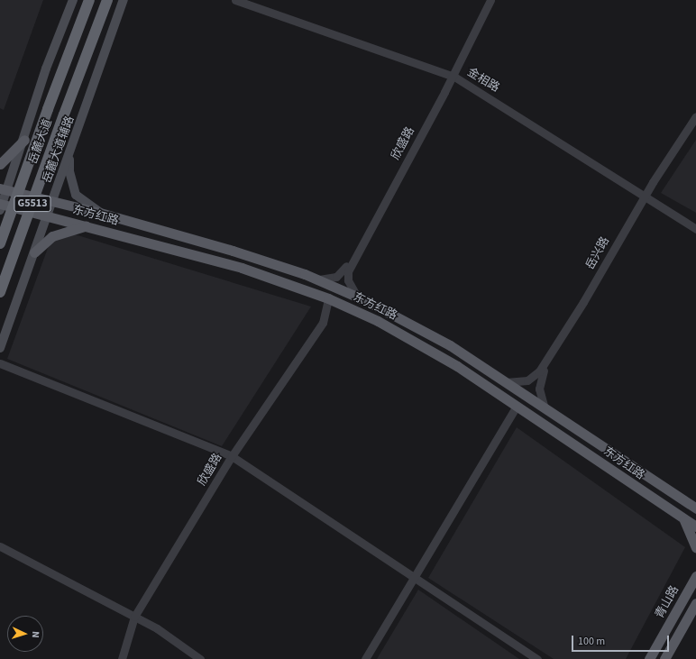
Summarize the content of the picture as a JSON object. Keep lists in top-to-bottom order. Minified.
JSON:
{"streets":{"highway":["岳麓大道","G5513"],"main road":["岳麓大道辅路","东方红路","青山路"],"street":["金相路","欣盛路","岳兴路"]},"crossings":[["金相路","欣盛路"],["金相路","岳兴路"],["欣盛路","东方红路"],["岳麓大道辅路","东方红路"],["东方红路","岳兴路"]],"scale_bar":"100 m","north":"right"}
